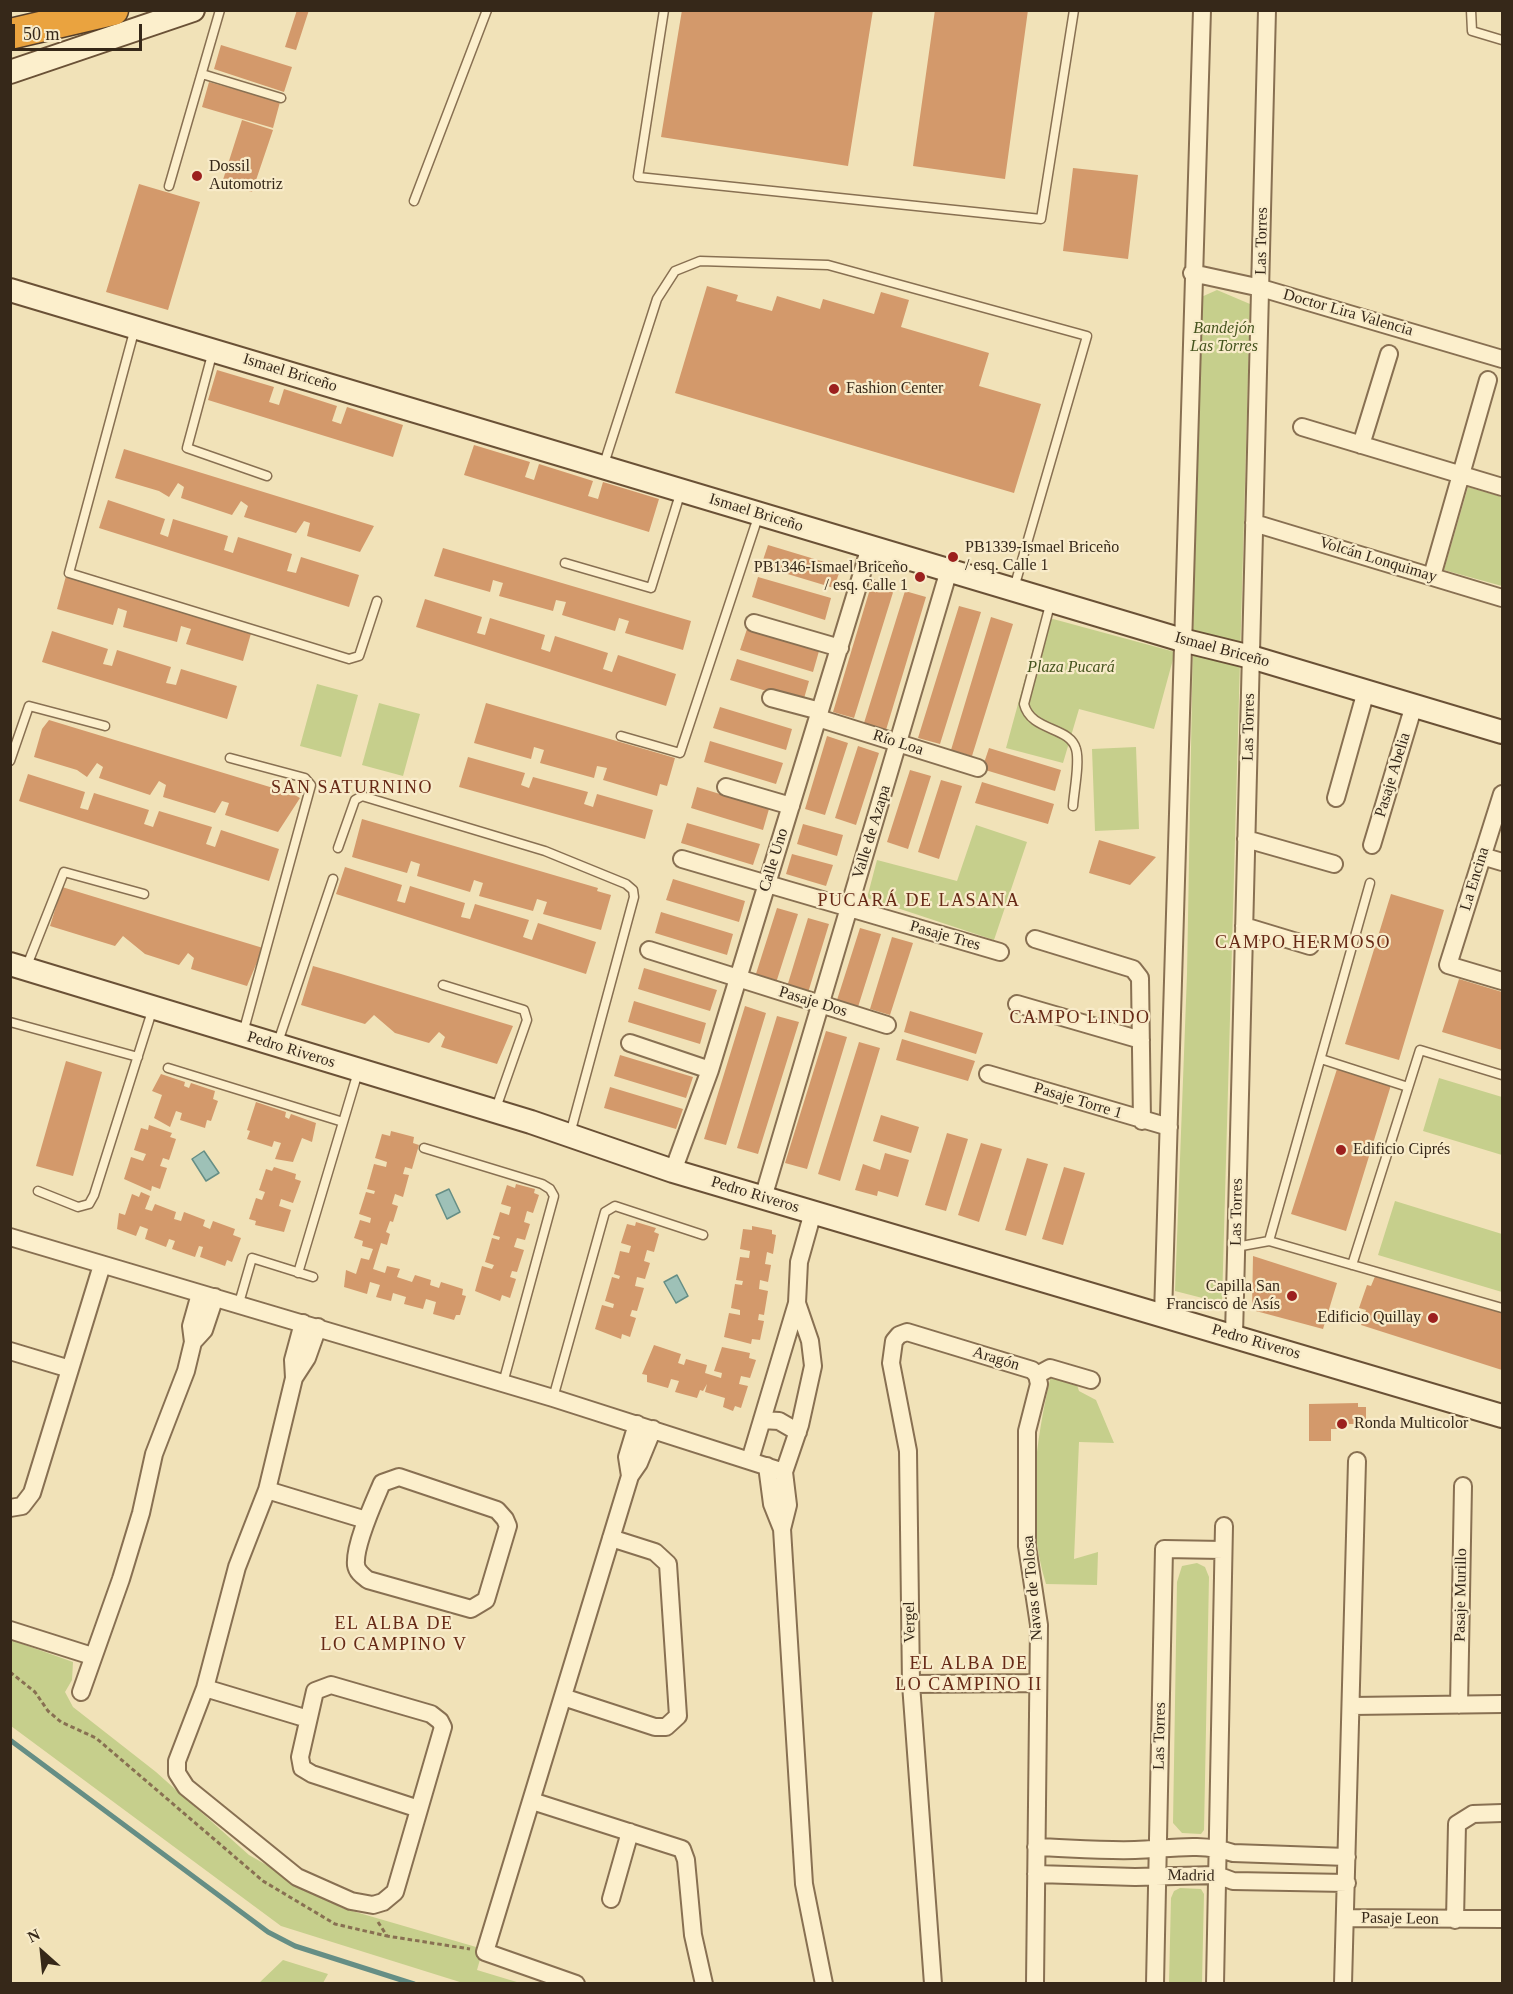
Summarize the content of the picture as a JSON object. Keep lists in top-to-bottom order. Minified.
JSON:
{"streets":{"street":["Las Torres","Doctor Lira Valencia","Ismael Briceño","Volcán Lonquimay","Río Loa","Pasaje Abelia","Valle de Azapa","Calle Uno","La Encina","Pasaje Tres","Pasaje Dos","Pedro Riveros","Pasaje Torre 1","Aragón","Navas de Tolosa","Pasaje Murillo","Vergel","Madrid","Pasaje Leon"]},"crossings":[["Las Torres","Doctor Lira Valencia"],["Las Torres","Ismael Briceño"],["Las Torres","Volcán Lonquimay"],["Las Torres","Pedro Riveros"],["Las Torres","Madrid"],["Ismael Briceño","Pasaje Abelia"],["Ismael Briceño","Valle de Azapa"],["Ismael Briceño","Calle Uno"],["Río Loa","Valle de Azapa"],["Río Loa","Calle Uno"],["Valle de Azapa","Pasaje Tres"],["Valle de Azapa","Pasaje Dos"],["Valle de Azapa","Pedro Riveros"],["Calle Uno","Pasaje Tres"],["Calle Uno","Pasaje Dos"],["Calle Uno","Pedro Riveros"],["Aragón","Navas de Tolosa"],["Aragón","Vergel"],["Navas de Tolosa","Madrid"]],"districts":["SAN SATURNINO","PUCARÁ DE LASANA","CAMPO HERMOSO","CAMPO LINDO","EL ALBA DE LO CAMPINO V","EL ALBA DE LO CAMPINO II"],"parks":["Bandejón Las Torres","Plaza Pucará"],"places":["Dossil Automotriz","Fashion Center","PB1339-Ismael Briceño / esq. Calle 1","PB1346-Ismael Briceño / esq. Calle 1","Edificio Ciprés","Capilla San Francisco de Asís","Edificio Quillay","Ronda Multicolor"],"scale_bar":"50 m","north":"top left"}
